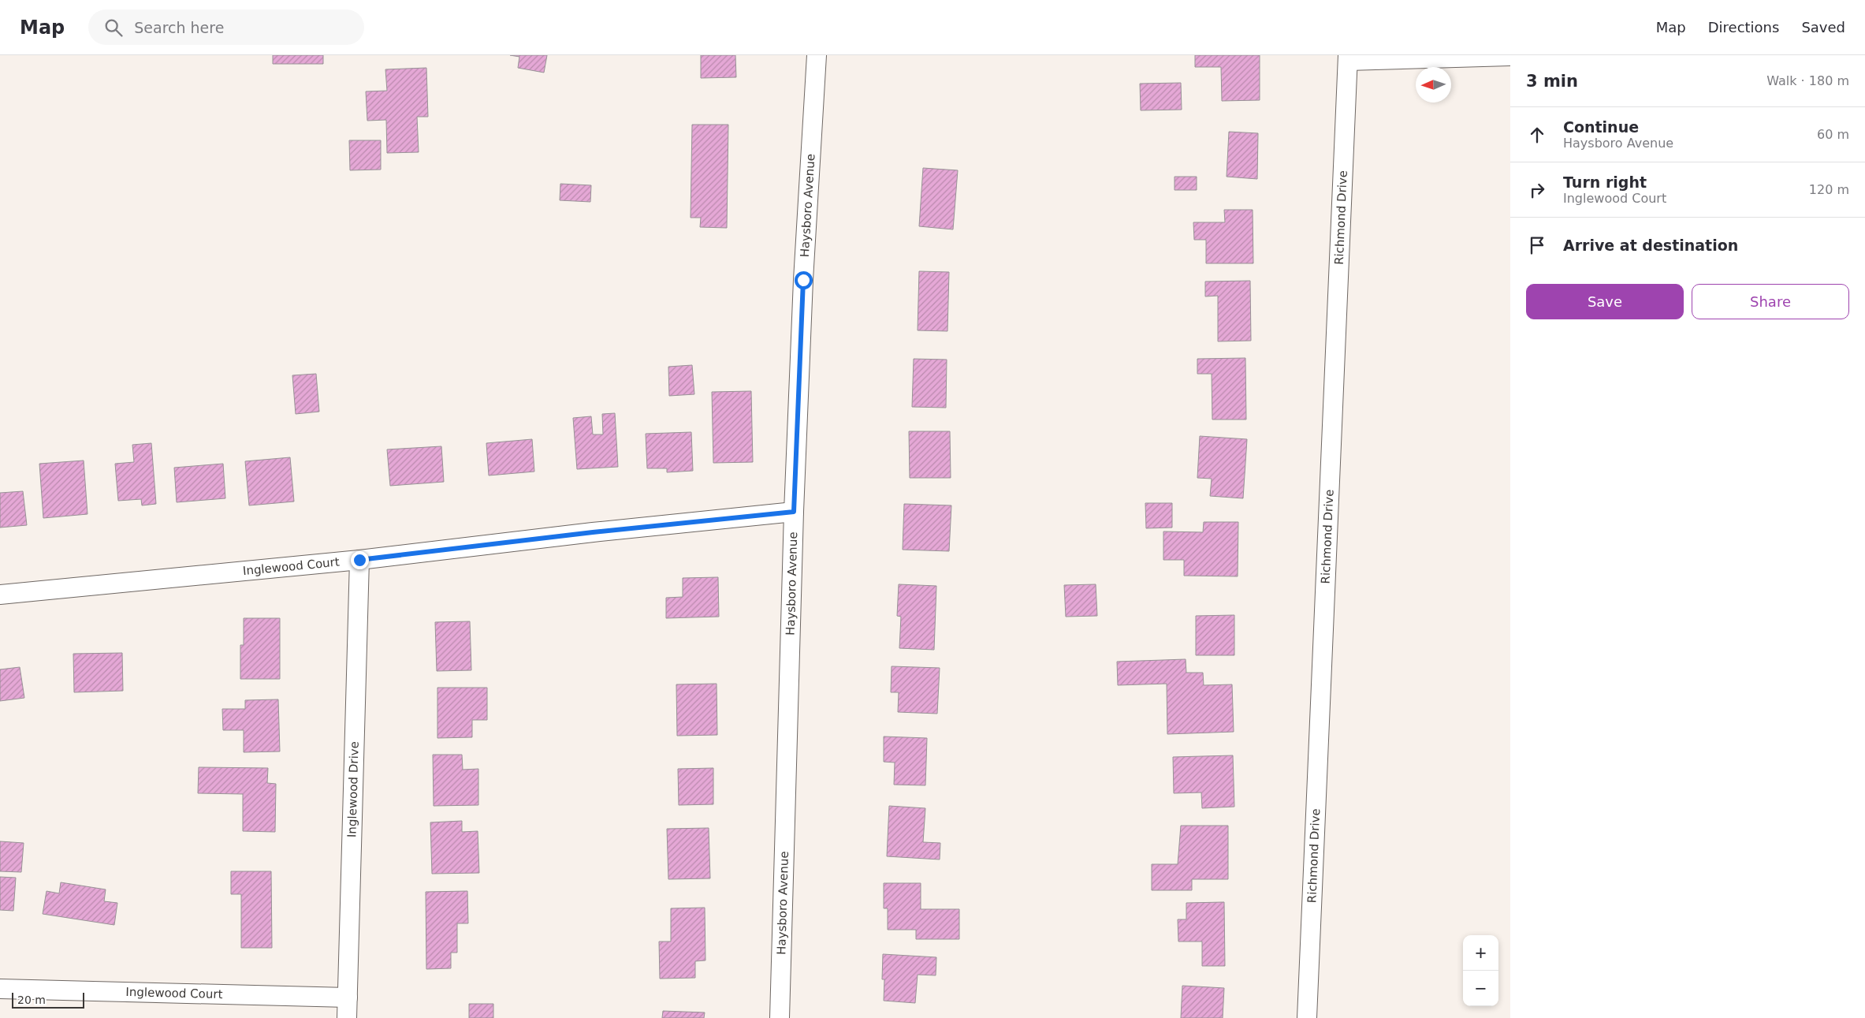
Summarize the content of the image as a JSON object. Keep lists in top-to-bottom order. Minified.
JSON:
{"streets":{"street":["Haysboro Avenue","Richmond Drive","Inglewood Court","Inglewood Drive"]},"crossings":[["Haysboro Avenue","Inglewood Court"],["Inglewood Court","Inglewood Drive"]],"scale_bar":"20 m","north":"left","page":{"header":"Map","search":"Search here","nav":["Map","Directions","Saved"],"heading":["3 min","Walk · 180 m"],"list":[["Continue","Haysboro Avenue","60 m"],["Turn right","Inglewood Court","120 m"],"Arrive at destination"],"buttons":["Save","Share"],"map_buttons":["+","−"],"scale":"20 m"}}
